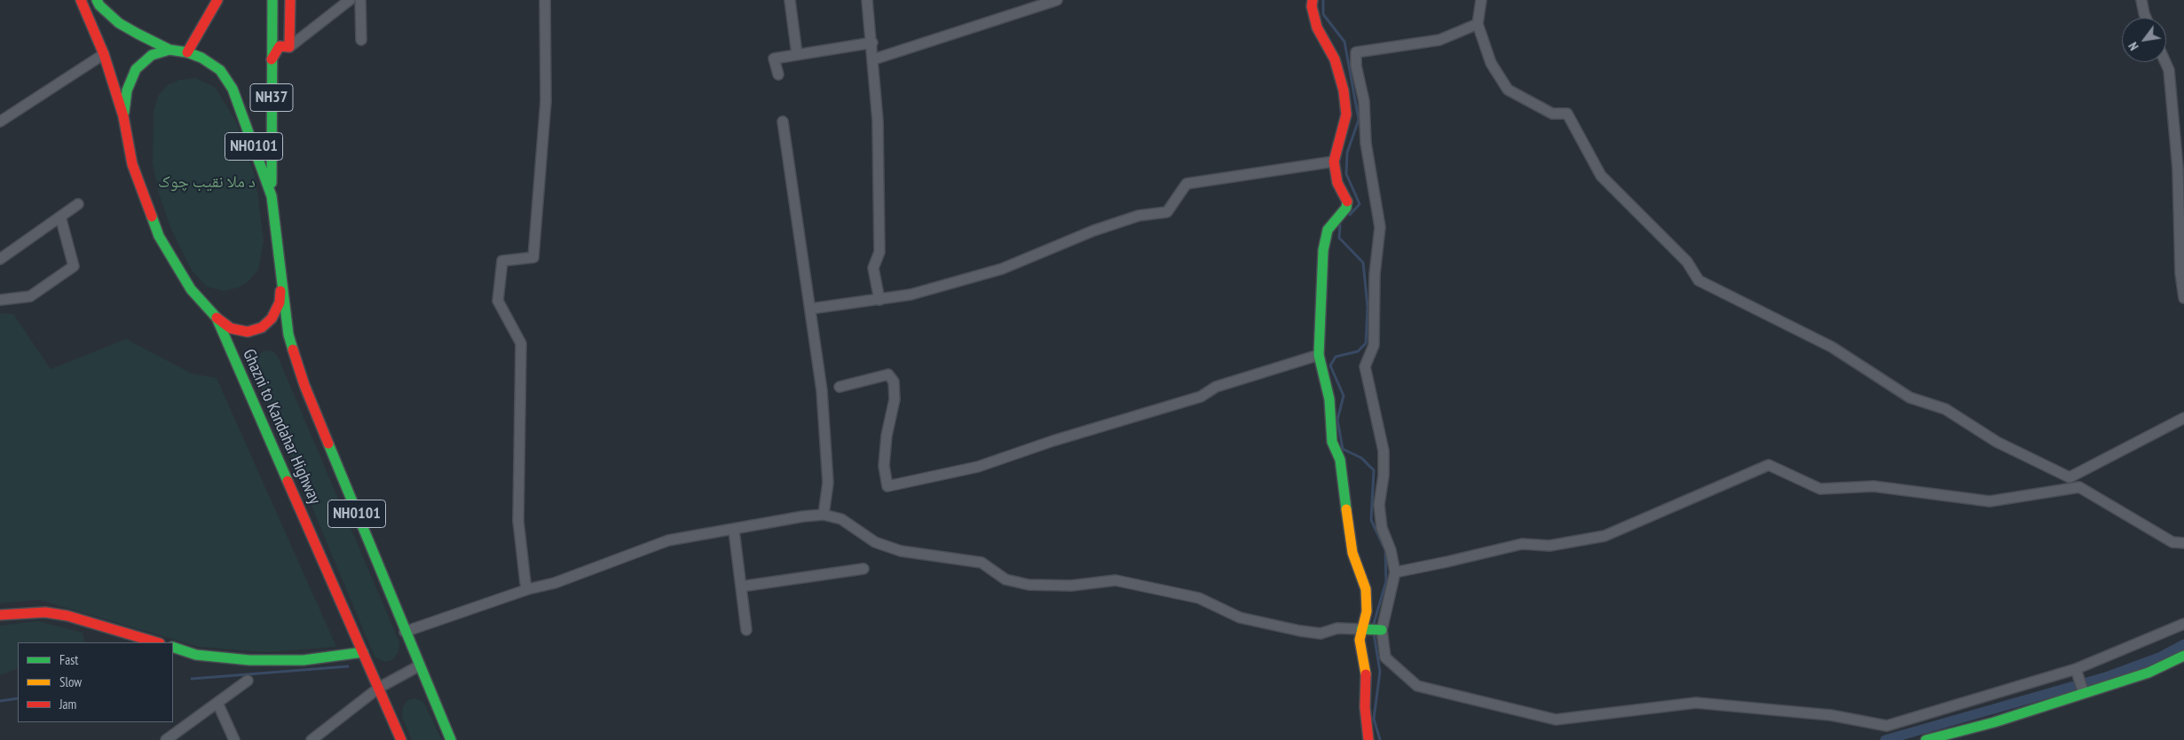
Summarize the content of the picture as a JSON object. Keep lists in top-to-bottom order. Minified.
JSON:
{"streets":{"main road":["NH37","NH0101","Ghazni to Kandahar Highway"]},"crossings":[["NH37","Ghazni to Kandahar Highway"],["NH0101","Ghazni to Kandahar Highway"]],"parks":["د ملا نقيب چوک"],"legend":["Fast","Slow","Jam"],"north":"bottom left"}
